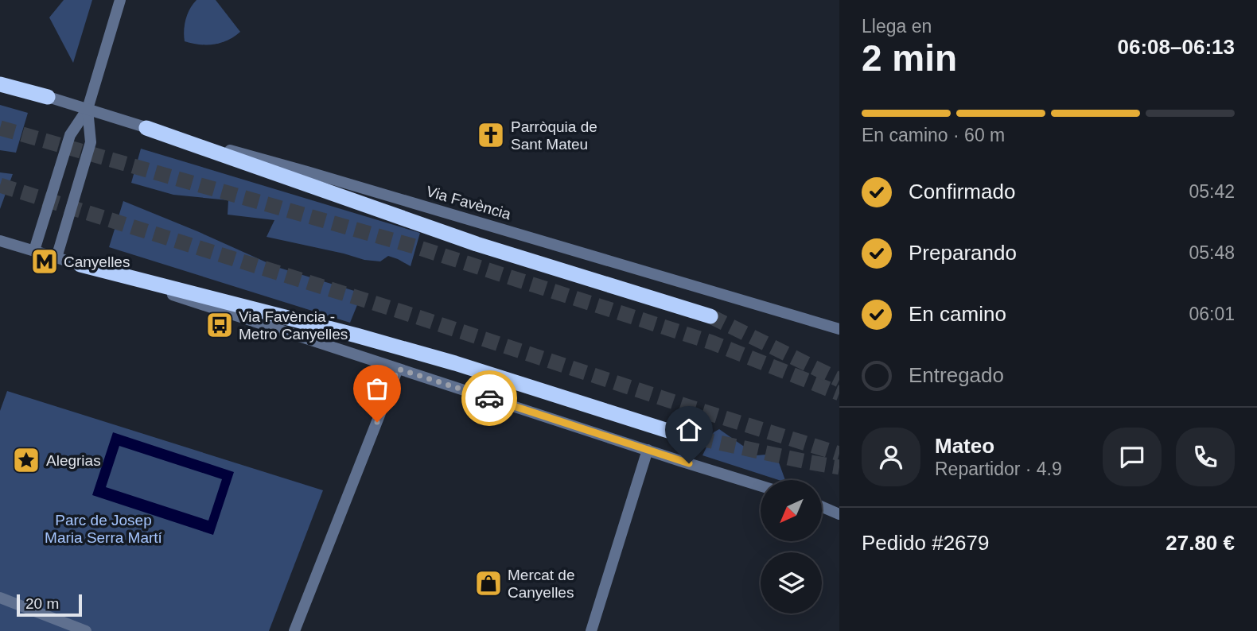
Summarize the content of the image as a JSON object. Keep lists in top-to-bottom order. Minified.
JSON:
{"streets":{"street":["Via Favència"]},"parks":["Parc de Josep Maria Serra Martí"],"places":{"church":["Parròquia de Sant Mateu"],"metro station":["Canyelles"],"bus stop":["Via Favència - Metro Canyelles"],"place":["Alegrias"],"shop":["Mercat de Canyelles"]},"scale_bar":"20 m","north":"bottom left","page":{"heading":["2 min","Llega en","06:08–06:13"],"panel":["Mateo","Repartidor · 4.9","Pedido #2679","27.80 €"],"bar":"En camino · 60 m","list":[["Confirmado","05:42"],["Preparando","05:48"],["En camino","06:01"],"Entregado"],"scale":"20 m"}}
